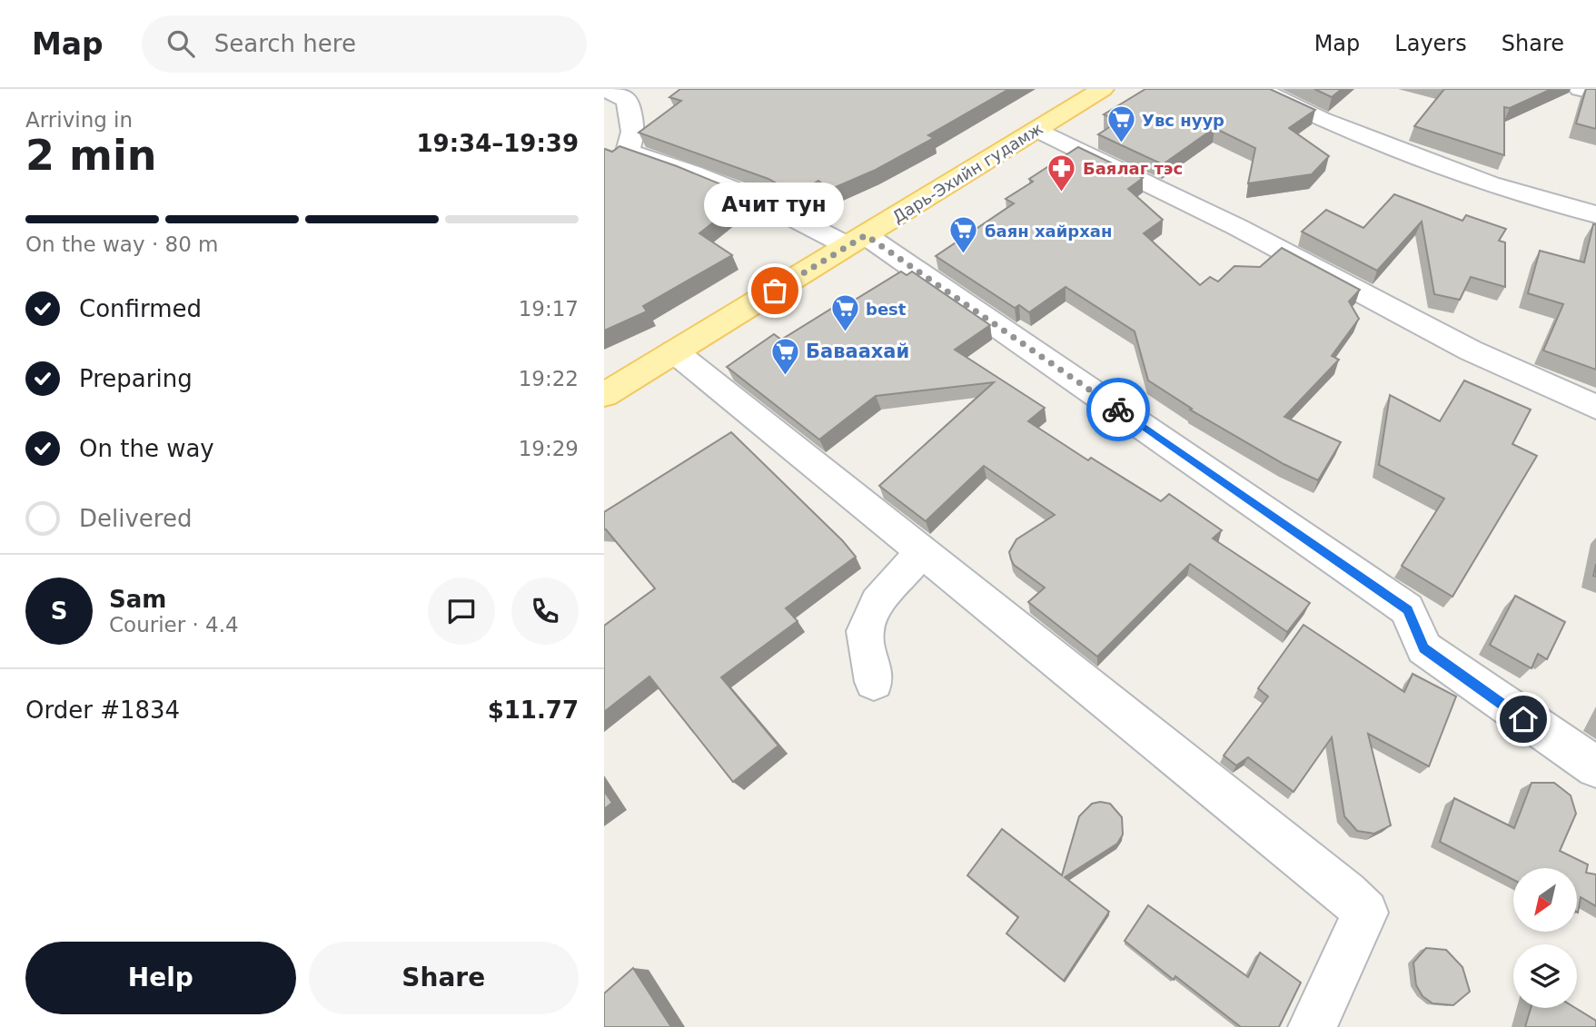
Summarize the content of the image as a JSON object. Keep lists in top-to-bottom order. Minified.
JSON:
{"streets":{"main road":["Дарь-Эхийн гудамж"]},"places":{"supermarket":["Увс нуур","баян хайрхан","best","Баваахай"],"pharmacy":["Баялаг тэс"],"other":["Ачит тун"]},"north":"bottom left","page":{"header":"Map","search":"Search here","nav":["Map","Layers","Share"],"heading":["2 min","Arriving in","19:34–19:39"],"panel":["Sam","Courier · 4.4","Order #1834","$11.77"],"bubble":"Ачит тун","bar":"On the way · 80 m","list":[["Confirmed","19:17"],["Preparing","19:22"],["On the way","19:29"],"Delivered"],"round":"S","buttons":["Help","Share"]}}
